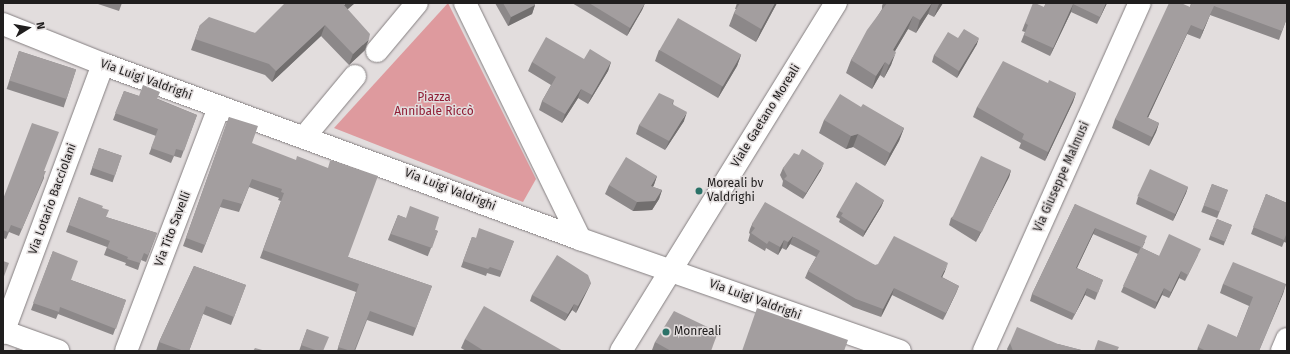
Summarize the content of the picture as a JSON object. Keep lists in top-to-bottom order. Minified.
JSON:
{"streets":{"street":["Via Luigi Valdrighi","Viale Gaetano Moreali","Via Giuseppe Malmusi","Via Lotario Bacciolani","Via Tito Savelli"]},"crossings":[["Via Luigi Valdrighi","Viale Gaetano Moreali"],["Via Luigi Valdrighi","Via Lotario Bacciolani"],["Via Luigi Valdrighi","Via Tito Savelli"]],"parks":["Piazza Annibale Riccò"],"places":["Moreali bv Valdrighi","Monreali"],"north":"right"}
